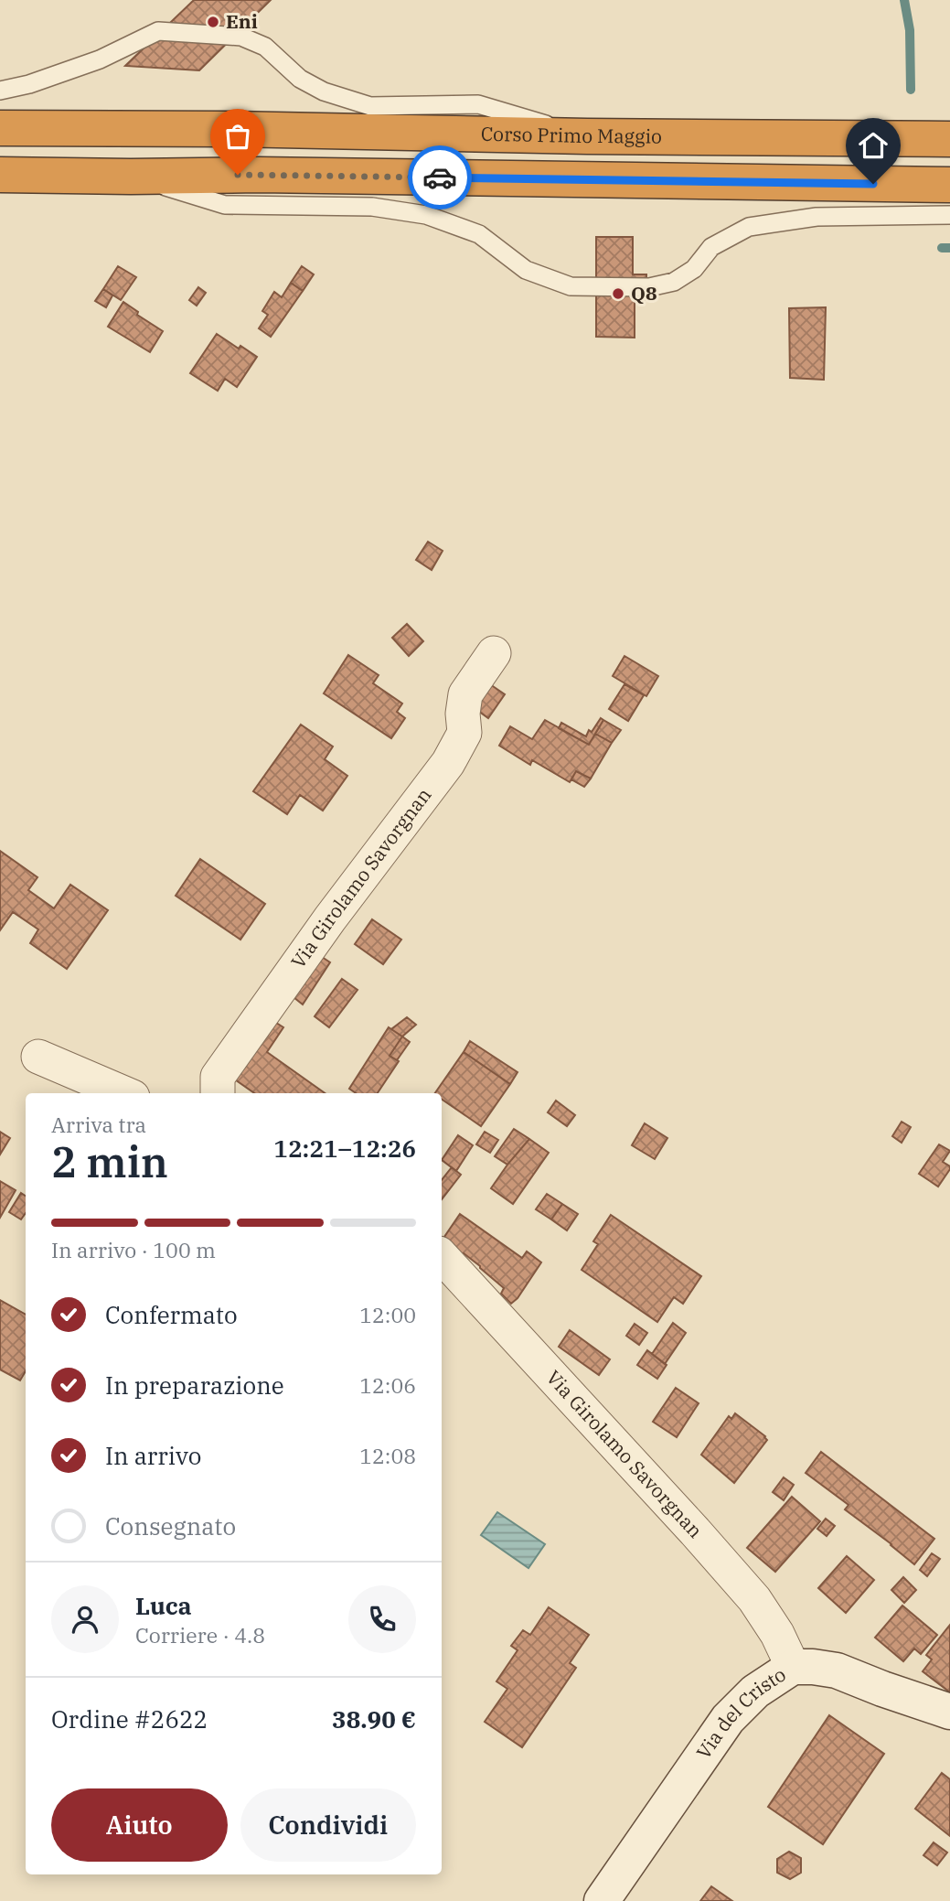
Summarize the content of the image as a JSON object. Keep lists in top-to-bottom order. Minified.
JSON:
{"streets":{"highway":["Corso Primo Maggio"],"street":["Via Girolamo Savorgnan","Via del Cristo"]},"crossings":[["Via Girolamo Savorgnan","Via del Cristo"]],"places":["Eni","Q8"],"page":{"heading":["2 min","Arriva tra","12:21–12:26"],"panel":["Luca","Corriere · 4.8","Ordine #2622","38.90 €"],"bar":"In arrivo · 100 m","list":[["Confermato","12:00"],["In preparazione","12:06"],["In arrivo","12:08"],"Consegnato"],"buttons":["Aiuto","Condividi"]}}
